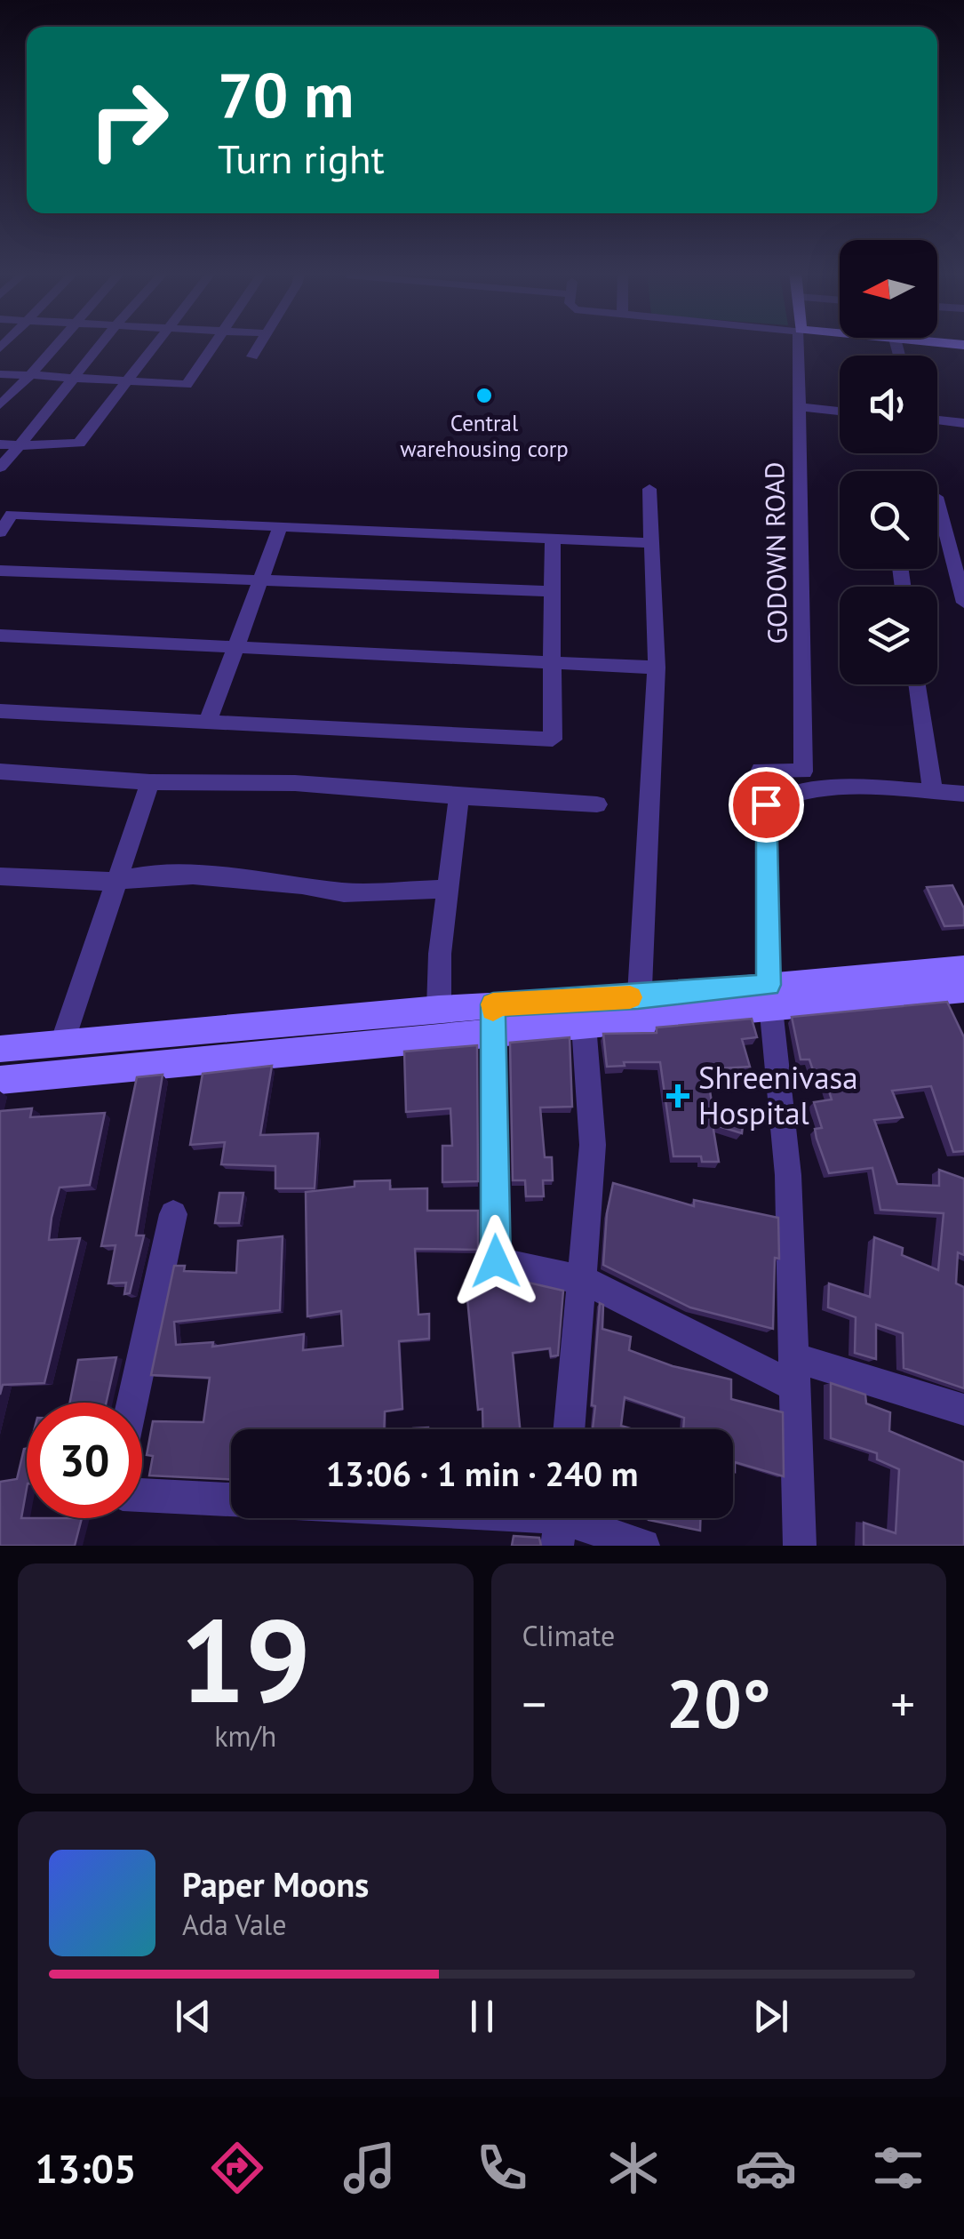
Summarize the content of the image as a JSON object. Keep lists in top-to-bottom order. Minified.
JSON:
{"streets":{"street":["GODOWN ROAD"]},"places":{"other":["Central warehousing corp"],"health":["Shreenivasa Hospital"]},"north":"left","page":{"turn":["70 m","Turn right"],"limit":"30","trip":"13:06 · 1 min · 240 m","tile":[["19","km/h"],"Climate"],"heat":["−","20°","+"],"song":["Paper Moons","Ada Vale"],"tabs":"13:05"}}
